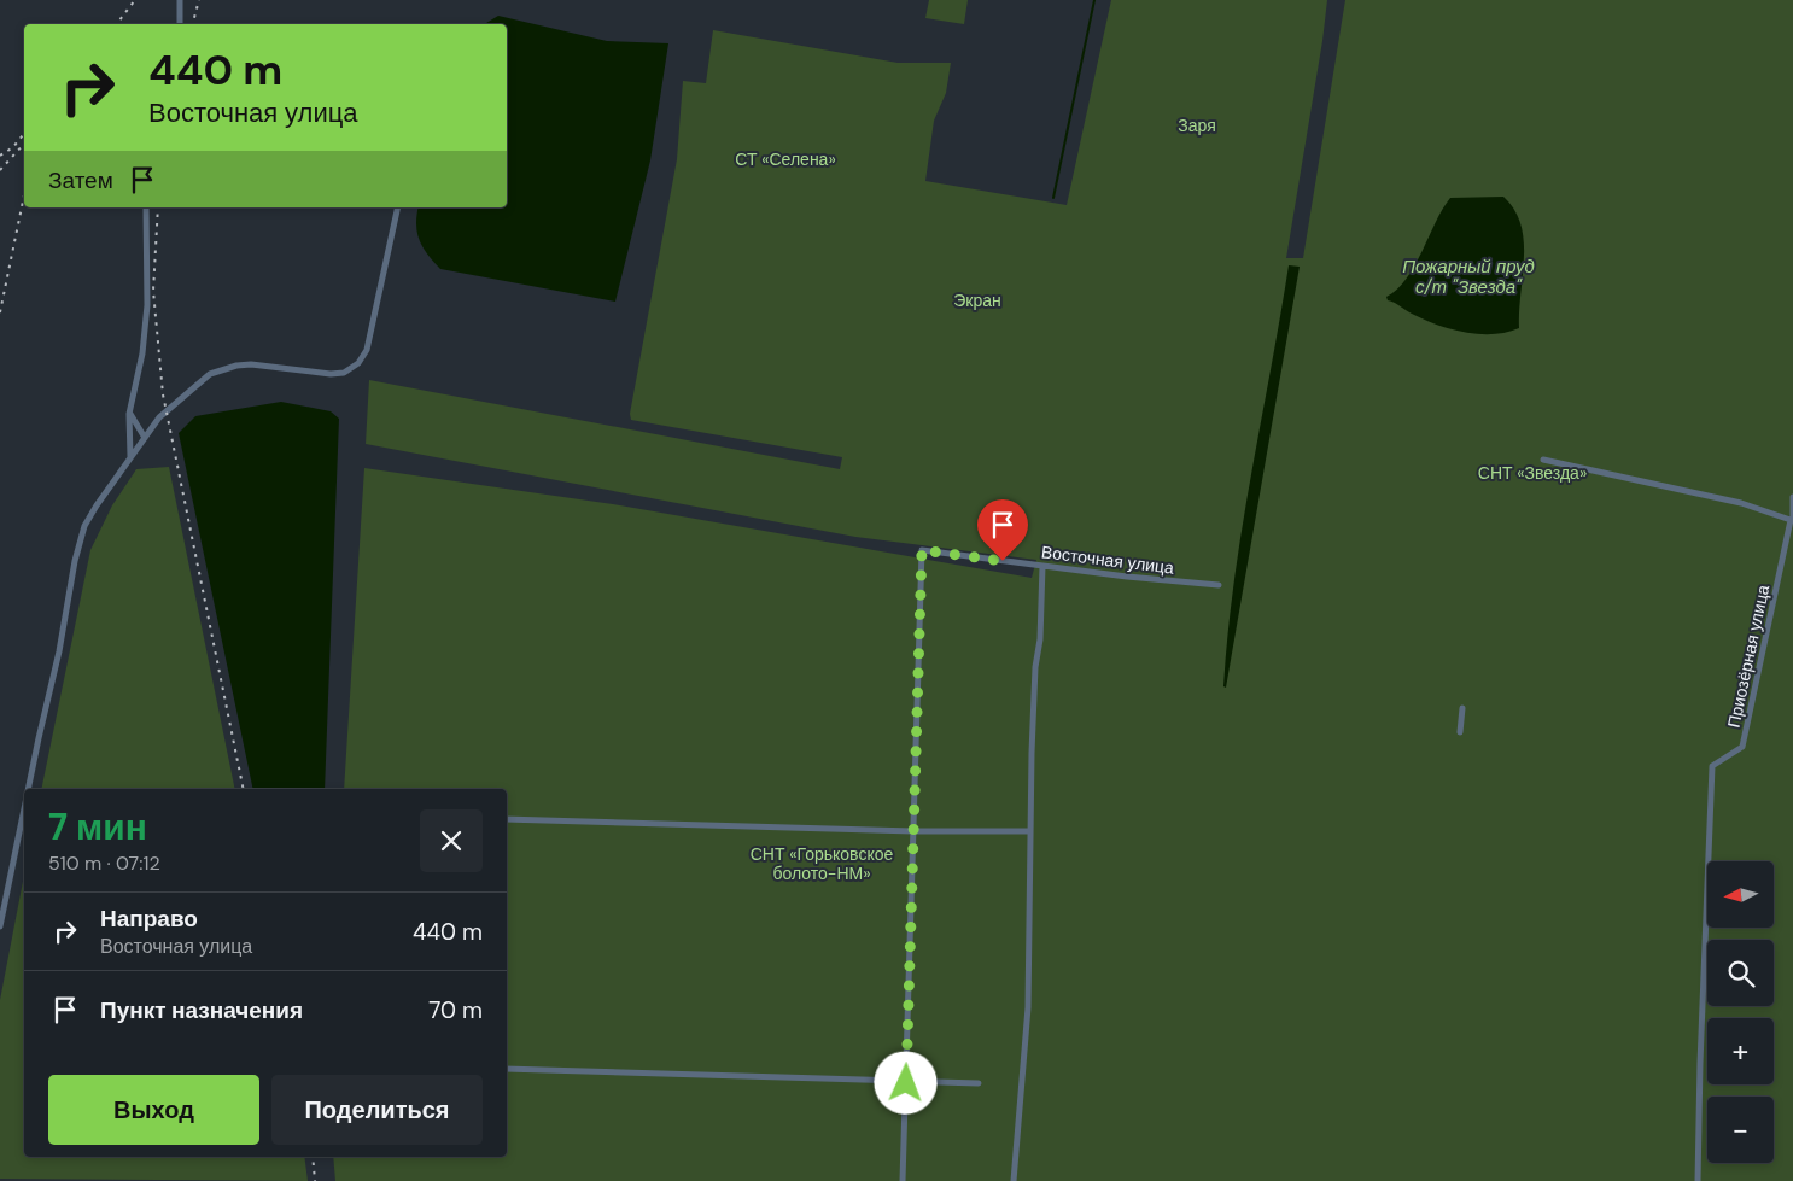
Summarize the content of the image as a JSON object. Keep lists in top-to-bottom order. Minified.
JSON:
{"streets":{"street":["Восточная улица","Приозёрная улица"]},"water":["Пожарный пруд с/т \"Звезда\""],"parks":["Заря","СТ «Селена»","Экран","СНТ «Звезда»","СНТ «Горьковское болото-НМ»"],"north":"left","page":{"turn":["440 m","Восточная улица"],"then":"Затем","heading":["7 мин","510 m · 07:12"],"map_buttons":["+","−"],"list":[{"name":"Направо","note":"Восточная улица","value":"440 m"},{"name":"Пункт назначения","value":"70 m"}],"buttons":["Выход","Поделиться"]}}
